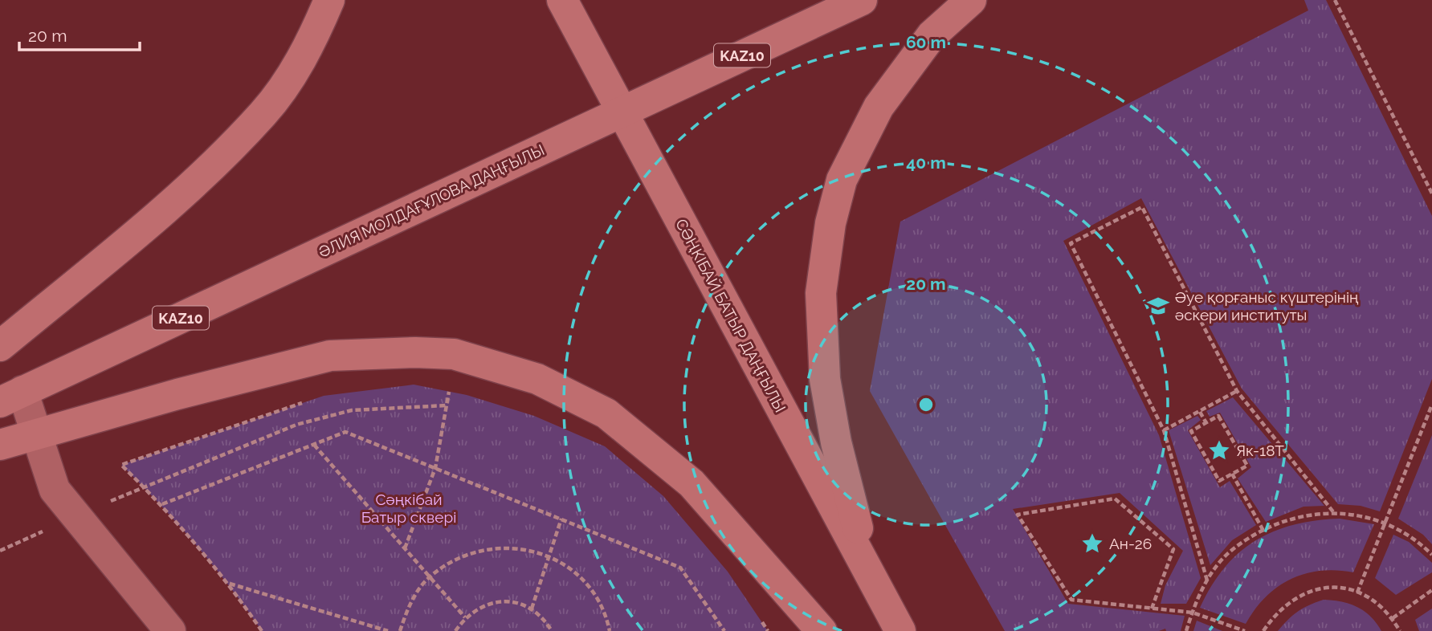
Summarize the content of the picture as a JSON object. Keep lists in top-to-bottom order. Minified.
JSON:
{"streets":{"main road":["KAZ10","ӘЛИЯ МОЛДАҒҰЛОВА ДАҢҒЫЛЫ","СӘҢКІБАЙ БАТЫР ДАҢҒЫЛЫ"]},"crossings":[["ӘЛИЯ МОЛДАҒҰЛОВА ДАҢҒЫЛЫ","СӘҢКІБАЙ БАТЫР ДАҢҒЫЛЫ"]],"parks":["Сәңкібай Батыр сквері"],"places":{"school or university":["Әуе қорғаныс күштерінің әскери институты"],"place":["Як-18Т","Ан-26"]},"scale_bar":"20 m","rings":["60 m","40 m","20 m"]}
